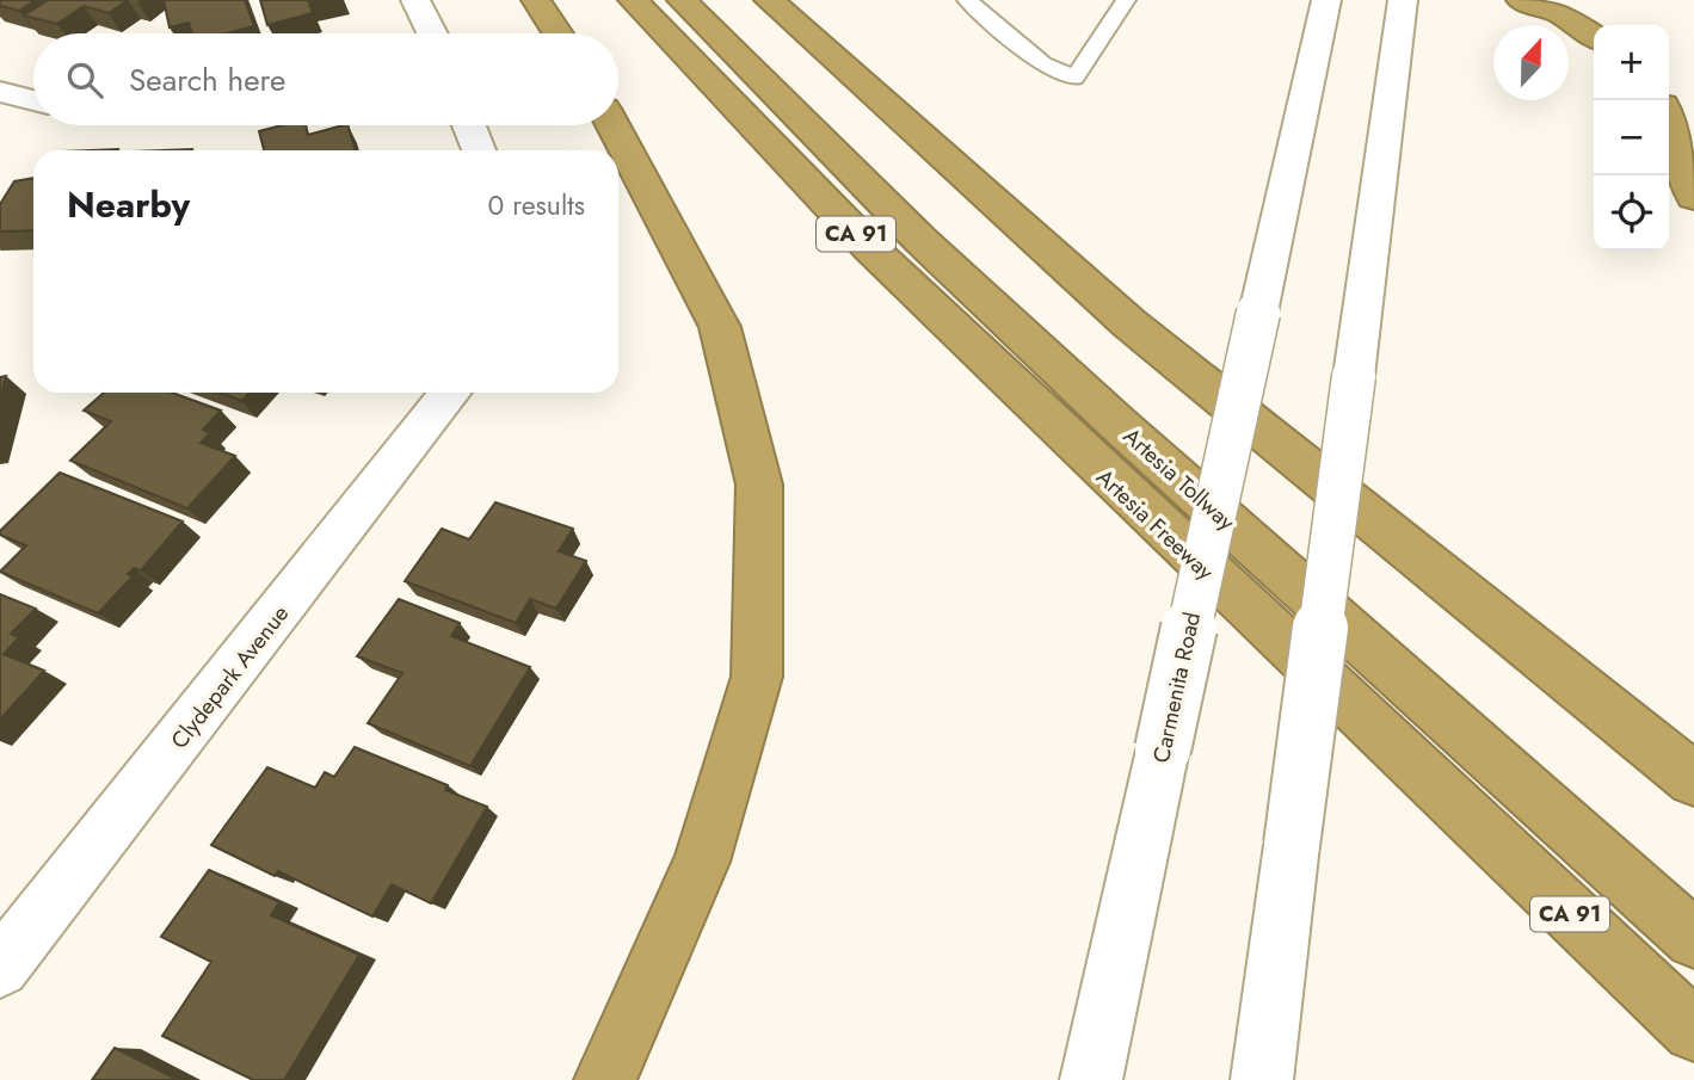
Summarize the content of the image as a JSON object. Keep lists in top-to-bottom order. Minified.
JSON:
{"streets":{"highway":["CA 91","Artesia Tollway","Artesia Freeway"],"main road":["Clydepark Avenue","Carmenita Road"]},"north":"top","page":{"map_buttons":["+","−"],"search":"Search here","heading":["Nearby","0 results"]}}
